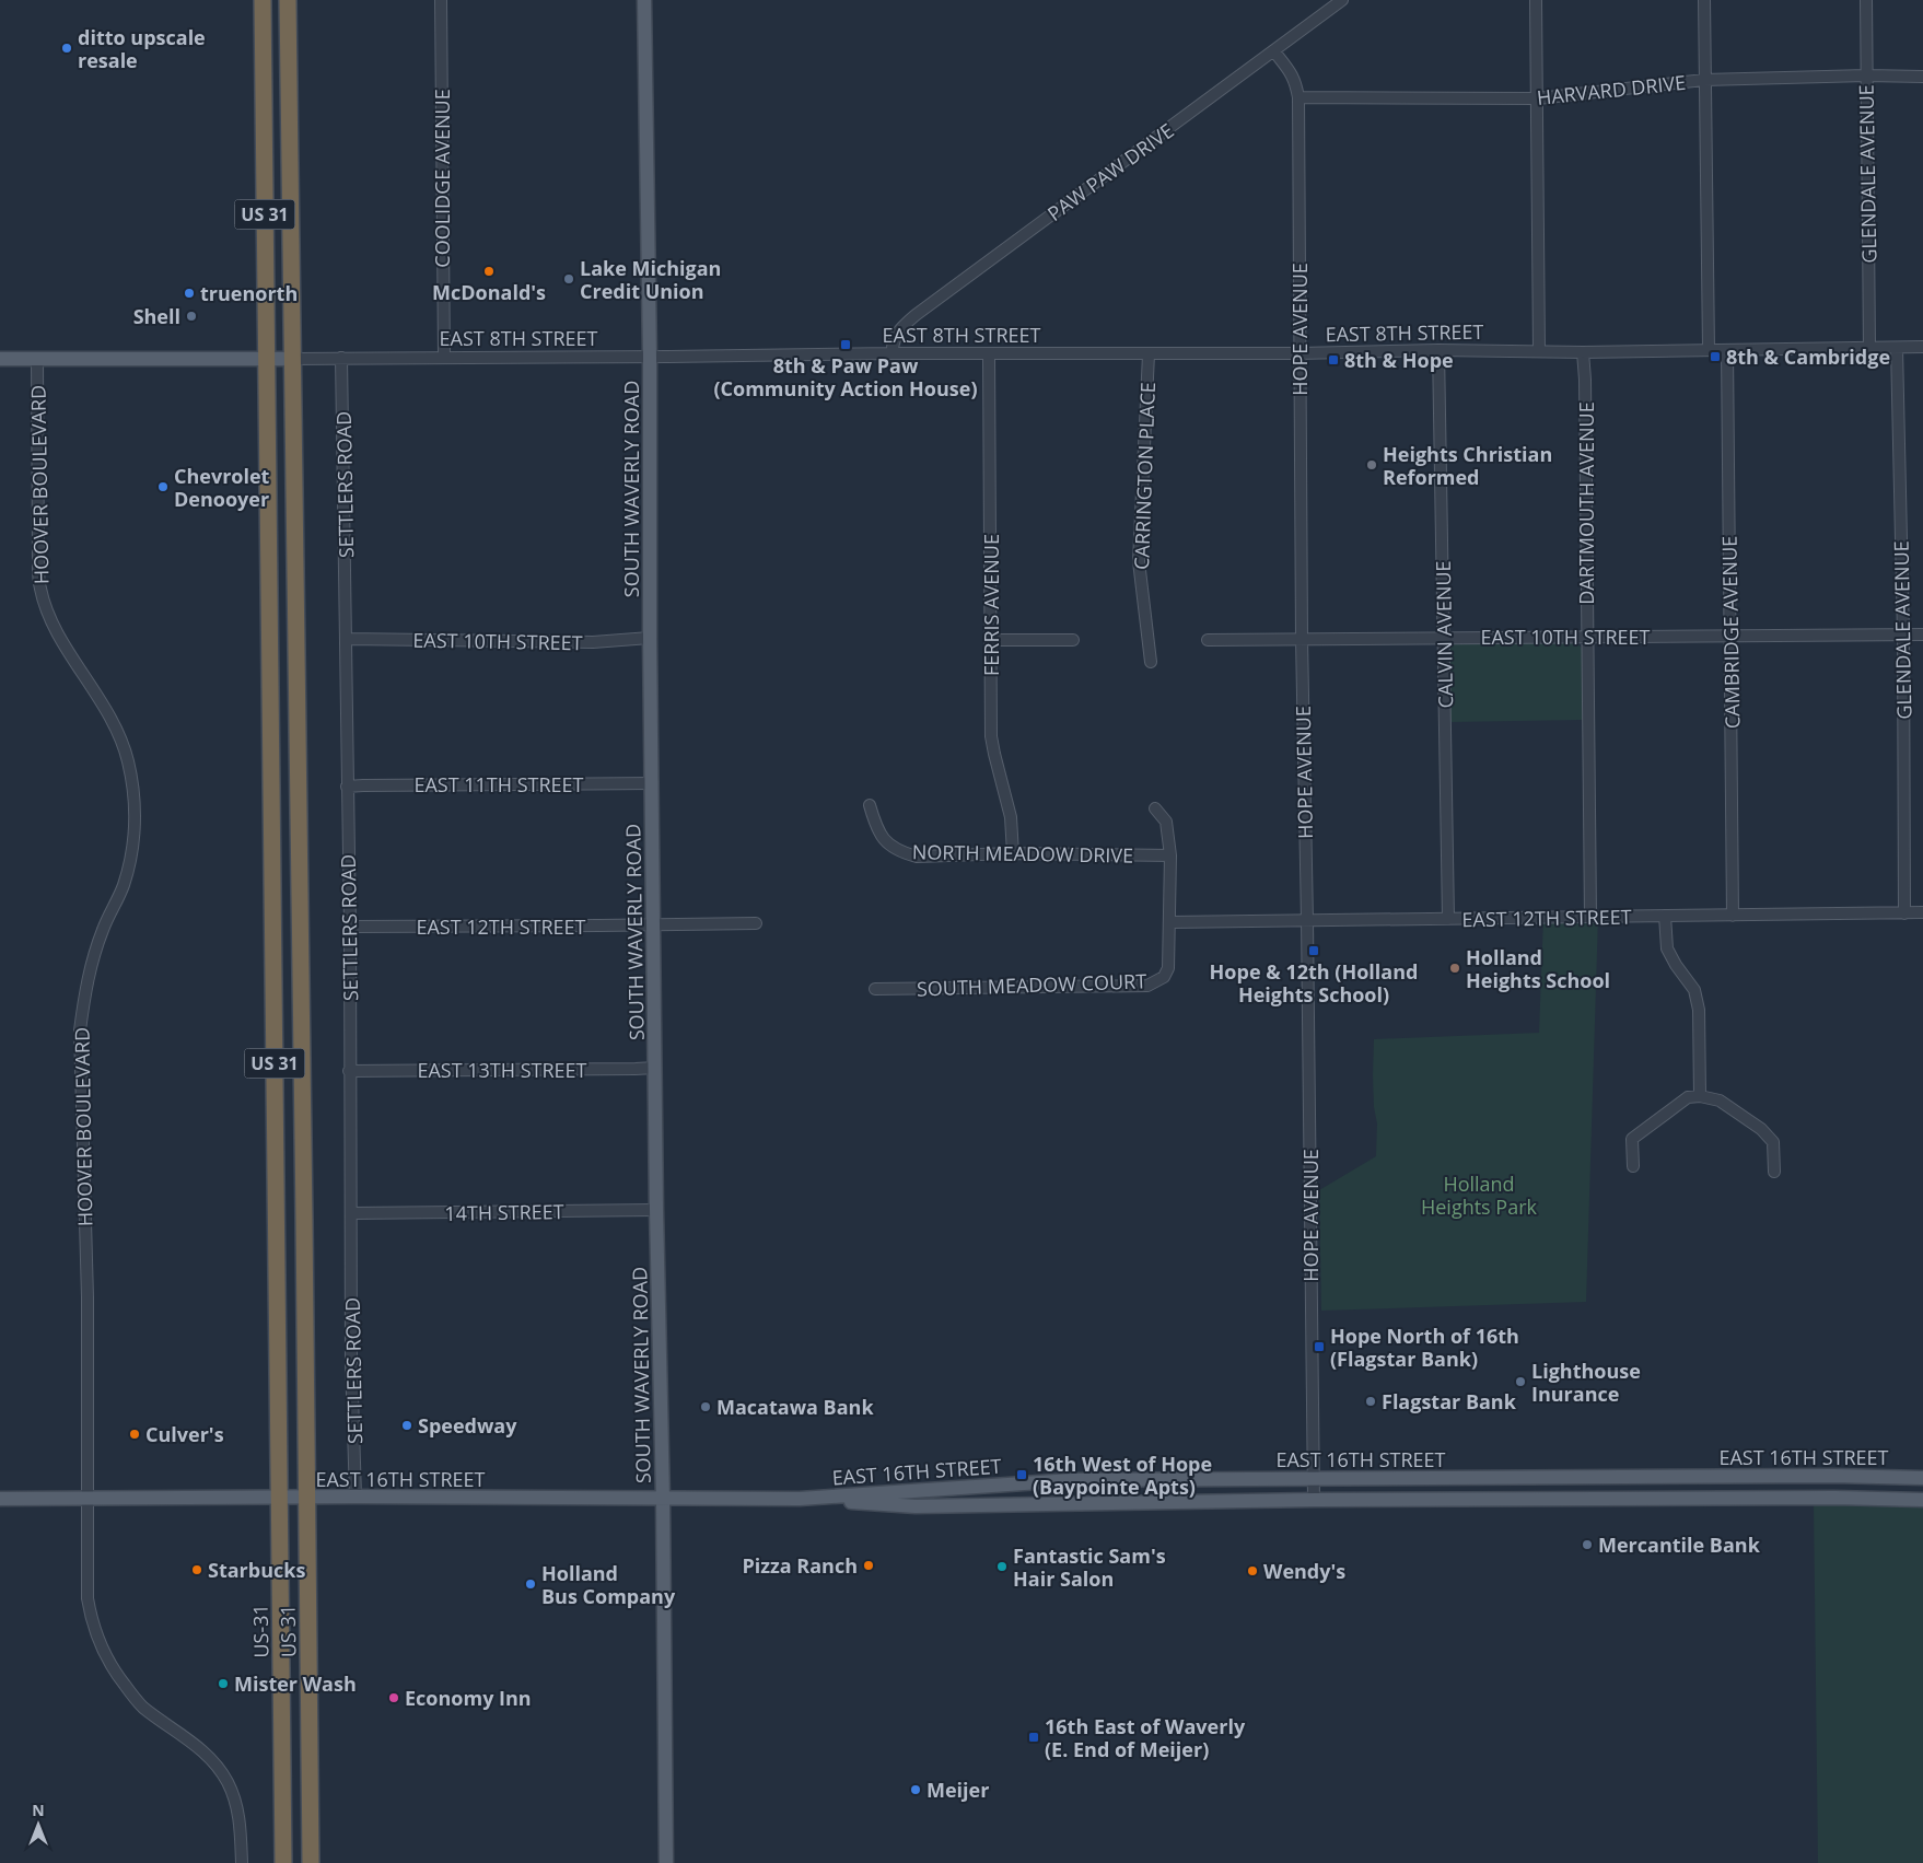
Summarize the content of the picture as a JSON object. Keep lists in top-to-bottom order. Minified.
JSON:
{"streets":{"highway":["US 31","US-31"],"main road":["EAST 8TH STREET","SOUTH WAVERLY ROAD","EAST 16TH STREET"],"street":["HARVARD DRIVE","PAW PAW DRIVE","GLENDALE AVENUE","COOLIDGE AVENUE","HOPE AVENUE","CARRINGTON PLACE","HOOVER BOULEVARD","SETTLERS ROAD","DARTMOUTH AVENUE","FERRIS AVENUE","CAMBRIDGE AVENUE","CALVIN AVENUE","EAST 10TH STREET","EAST 11TH STREET","NORTH MEADOW DRIVE","EAST 12TH STREET","SOUTH MEADOW COURT","EAST 13TH STREET","14TH STREET"]},"crossings":[["HARVARD DRIVE","GLENDALE AVENUE"],["HARVARD DRIVE","HOPE AVENUE"],["PAW PAW DRIVE","HOPE AVENUE"],["PAW PAW DRIVE","EAST 8TH STREET"],["GLENDALE AVENUE","EAST 8TH STREET"],["GLENDALE AVENUE","EAST 10TH STREET"],["GLENDALE AVENUE","EAST 12TH STREET"],["COOLIDGE AVENUE","EAST 8TH STREET"],["US 31","EAST 8TH STREET"],["US 31","EAST 16TH STREET"],["US 31","US-31"],["HOPE AVENUE","EAST 8TH STREET"],["HOPE AVENUE","EAST 10TH STREET"],["HOPE AVENUE","EAST 12TH STREET"],["HOPE AVENUE","EAST 16TH STREET"],["EAST 8TH STREET","CARRINGTON PLACE"],["EAST 8TH STREET","HOOVER BOULEVARD"],["EAST 8TH STREET","SETTLERS ROAD"],["EAST 8TH STREET","SOUTH WAVERLY ROAD"],["EAST 8TH STREET","DARTMOUTH AVENUE"],["EAST 8TH STREET","FERRIS AVENUE"],["EAST 8TH STREET","CAMBRIDGE AVENUE"],["EAST 8TH STREET","CALVIN AVENUE"],["HOOVER BOULEVARD","EAST 16TH STREET"],["SETTLERS ROAD","EAST 10TH STREET"],["SETTLERS ROAD","EAST 11TH STREET"],["SETTLERS ROAD","EAST 12TH STREET"],["SETTLERS ROAD","EAST 13TH STREET"],["SETTLERS ROAD","14TH STREET"],["SETTLERS ROAD","EAST 16TH STREET"],["SOUTH WAVERLY ROAD","EAST 10TH STREET"],["SOUTH WAVERLY ROAD","EAST 11TH STREET"],["SOUTH WAVERLY ROAD","EAST 12TH STREET"],["SOUTH WAVERLY ROAD","EAST 13TH STREET"],["SOUTH WAVERLY ROAD","14TH STREET"],["SOUTH WAVERLY ROAD","EAST 16TH STREET"],["DARTMOUTH AVENUE","EAST 10TH STREET"],["DARTMOUTH AVENUE","EAST 12TH STREET"],["FERRIS AVENUE","NORTH MEADOW DRIVE"],["CAMBRIDGE AVENUE","EAST 10TH STREET"],["CAMBRIDGE AVENUE","EAST 12TH STREET"],["CALVIN AVENUE","EAST 10TH STREET"],["CALVIN AVENUE","EAST 12TH STREET"],["NORTH MEADOW DRIVE","SOUTH MEADOW COURT"],["EAST 12TH STREET","SOUTH MEADOW COURT"],["EAST 16TH STREET","US-31"]],"parks":["Holland Heights Park"],"places":{"other":["ditto upscale resale","McDonald's","Lake Michigan Credit Union","truenorth","Shell","Heights Christian Reformed","Chevrolet Denooyer","Holland Heights School","Lighthouse Inurance","Flagstar Bank","Macatawa Bank","Speedway","Culver's","Mercantile Bank","Pizza Ranch","Fantastic Sam's Hair Salon","Starbucks","Wendy's","Holland Bus Company","Mister Wash","Economy Inn","Meijer"],"transit":["8th & Paw Paw (Community Action House)","8th & Cambridge","8th & Hope","Hope & 12th (Holland Heights School)","Hope North of 16th (Flagstar Bank)","16th West of Hope (Baypointe Apts)","16th East of Waverly (E. End of Meijer)"]},"north":"top"}
